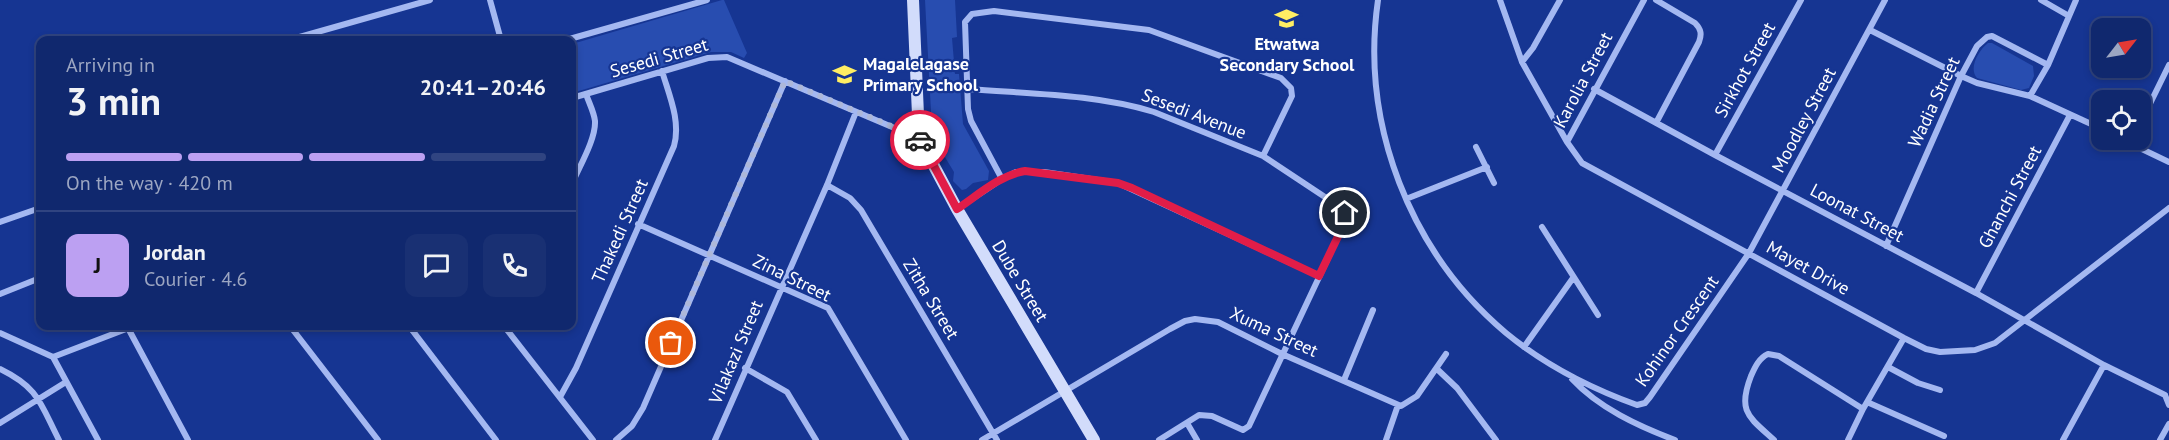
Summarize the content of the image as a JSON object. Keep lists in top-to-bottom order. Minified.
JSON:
{"streets":{"street":["Sesedi Street","Sirkhot Street","Karolia Street","Wadia Street","Sesedi Avenue","Moodley Street","Ghanchi Street","Loonat Street","Thakedi Street","Mayet Drive","Zina Street","Dube Street","Zitha Street","Kohinor Crescent","Xuma Street","Vilakazi Street"]},"crossings":[["Sesedi Street","Thakedi Street"],["Sesedi Street","Dube Street"],["Sesedi Street","Vilakazi Street"],["Sirkhot Street","Loonat Street"],["Karolia Street","Loonat Street"],["Karolia Street","Mayet Drive"],["Wadia Street","Loonat Street"],["Sesedi Avenue","Xuma Street"],["Moodley Street","Loonat Street"],["Moodley Street","Mayet Drive"],["Moodley Street","Kohinor Crescent"],["Ghanchi Street","Loonat Street"],["Loonat Street","Mayet Drive"],["Thakedi Street","Zina Street"],["Mayet Drive","Kohinor Crescent"],["Zina Street","Vilakazi Street"],["Dube Street","Xuma Street"],["Zitha Street","Xuma Street"],["Zitha Street","Vilakazi Street"]],"places":{"school or university":["Etwatwa Secondary School","Magalelagase Primary School"]},"north":"top right","page":{"heading":["3 min","Arriving in","20:41–20:46"],"panel":["Jordan","Courier · 4.6"],"bar":"On the way · 420 m","round":"J"}}
